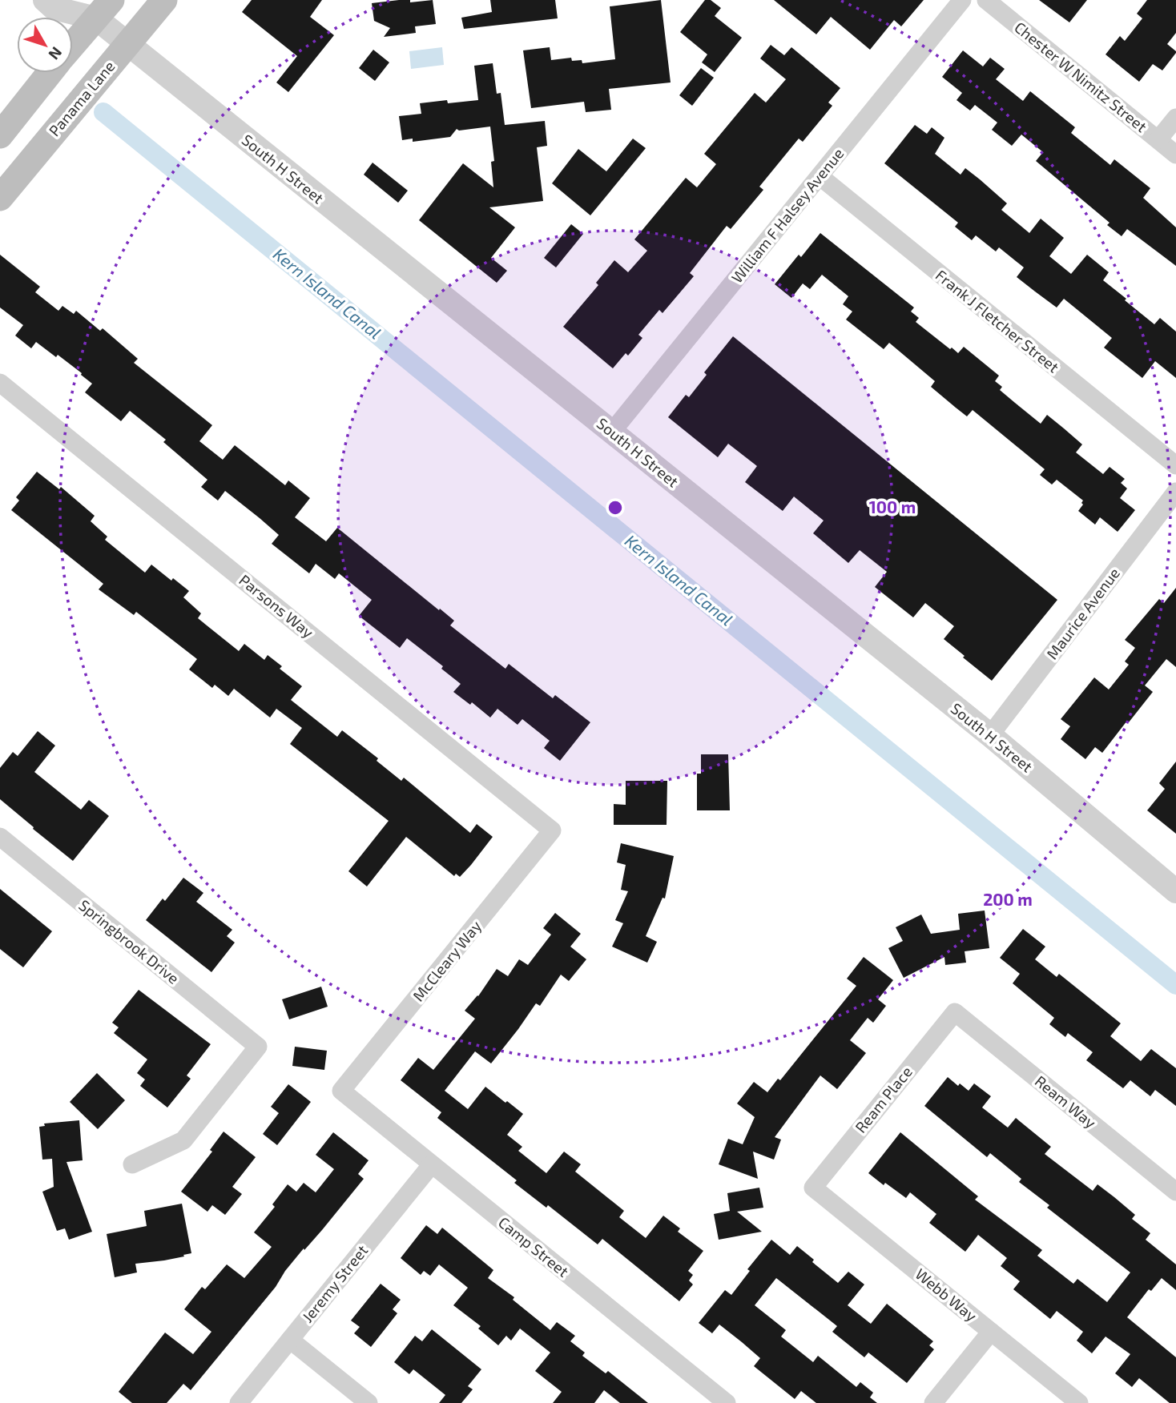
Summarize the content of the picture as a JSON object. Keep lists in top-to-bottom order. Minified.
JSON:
{"streets":{"main road":["Panama Lane"],"street":["Chester W Nimitz Street","South H Street","William F Halsey Avenue","Frank J Fletcher Street","Parsons Way","Maurice Avenue","Springbrook Drive","McCleary Way","Ream Place","Ream Way","Camp Street","Jeremy Street","Webb Way"]},"crossings":[["Panama Lane","South H Street"],["South H Street","William F Halsey Avenue"],["South H Street","Maurice Avenue"],["William F Halsey Avenue","Frank J Fletcher Street"],["Parsons Way","McCleary Way"],["McCleary Way","Camp Street"],["Ream Place","Ream Way"],["Ream Place","Webb Way"],["Camp Street","Jeremy Street"]],"water":["Kern Island Canal"],"north":"bottom right","rings":["100 m","200 m"]}
